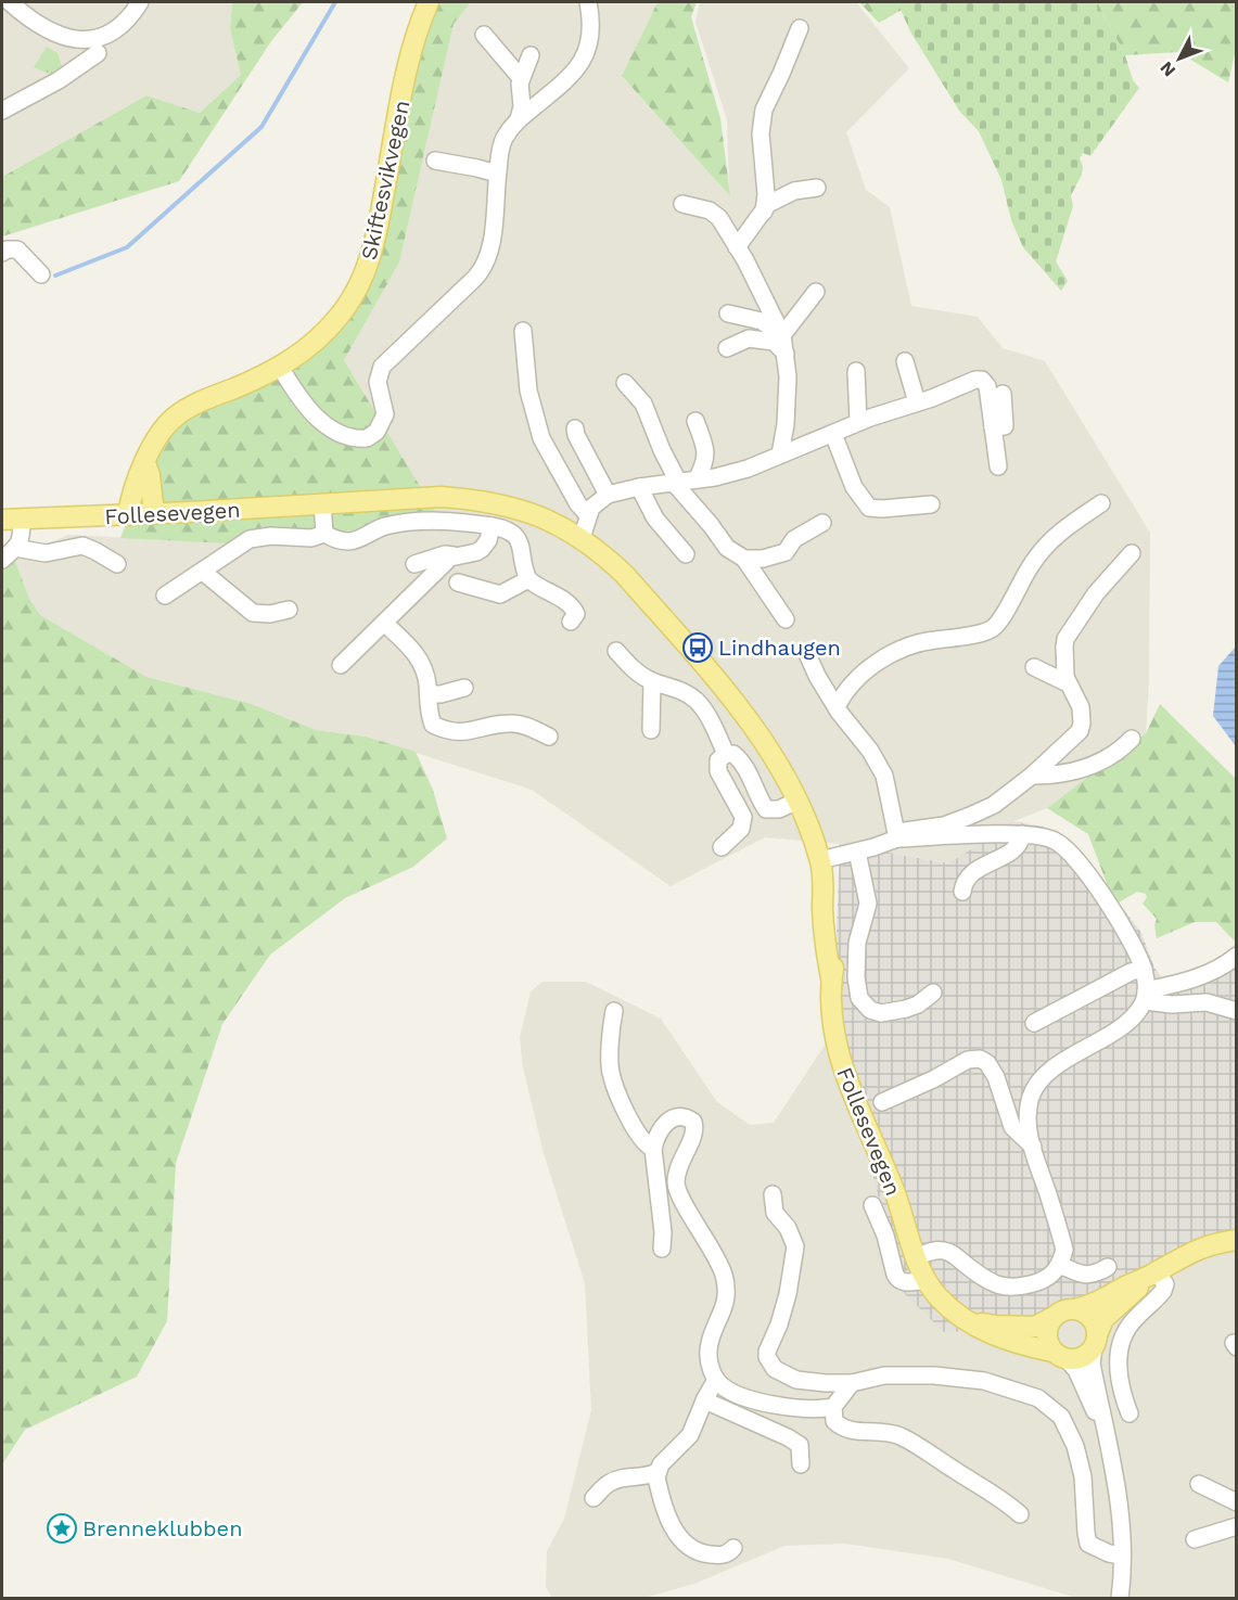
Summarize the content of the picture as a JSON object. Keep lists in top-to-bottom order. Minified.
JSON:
{"streets":{"main road":["Skiftesvikvegen","Follesevegen"]},"crossings":[["Skiftesvikvegen","Follesevegen"]],"places":{"bus stop":["Lindhaugen"],"place":["Brenneklubben"]},"north":"bottom left"}
